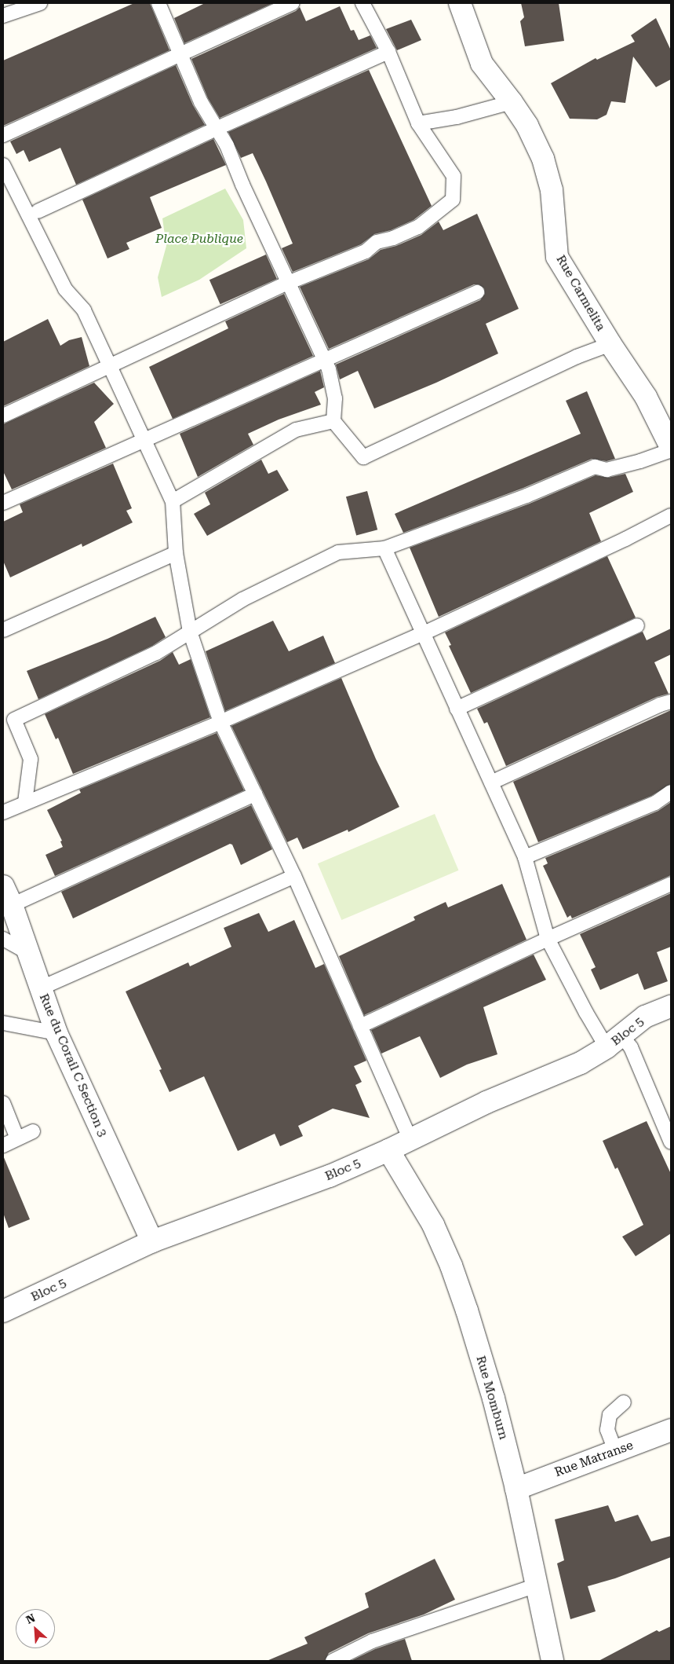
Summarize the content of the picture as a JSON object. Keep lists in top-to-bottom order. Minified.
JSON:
{"streets":{"street":["Rue Carmelita","Bloc 5","Rue du Corail C Section 3","Rue Momburn","Rue Matranse"]},"crossings":[["Bloc 5","Rue du Corail C Section 3"],["Bloc 5","Rue Momburn"],["Rue Momburn","Rue Matranse"]],"parks":["Place Publique"],"north":"top left"}
